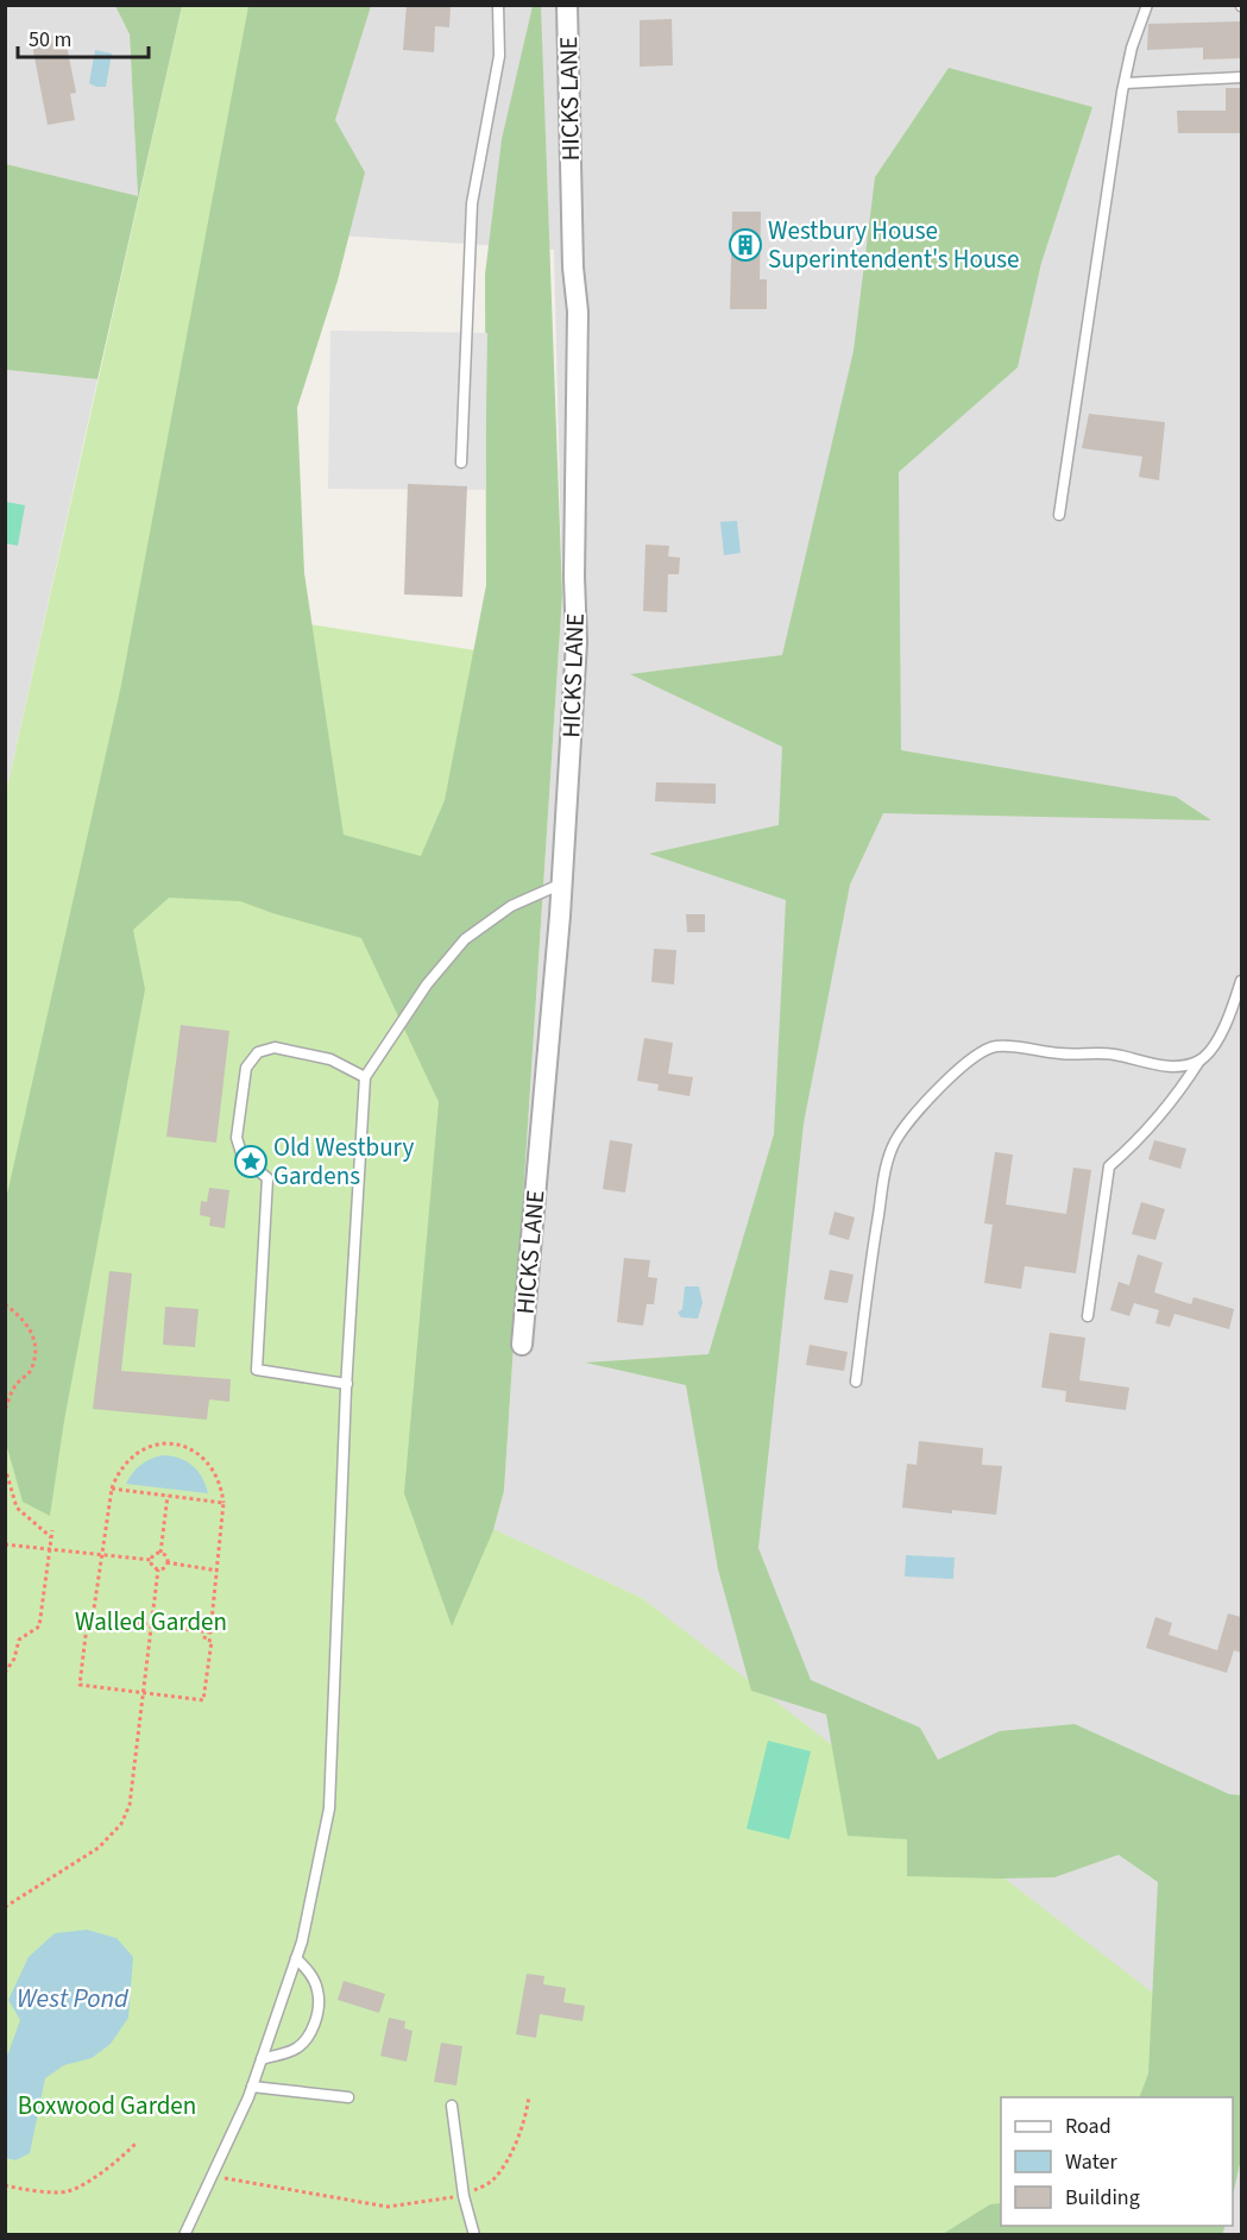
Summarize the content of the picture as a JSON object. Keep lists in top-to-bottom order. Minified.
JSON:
{"streets":{"street":["HICKS LANE"]},"water":["West Pond"],"parks":["Walled Garden","Boxwood Garden"],"places":{"building":["Westbury House Superintendent's House"],"place":["Old Westbury Gardens"]},"legend":["Road","Water","Building"],"scale_bar":"50 m"}
